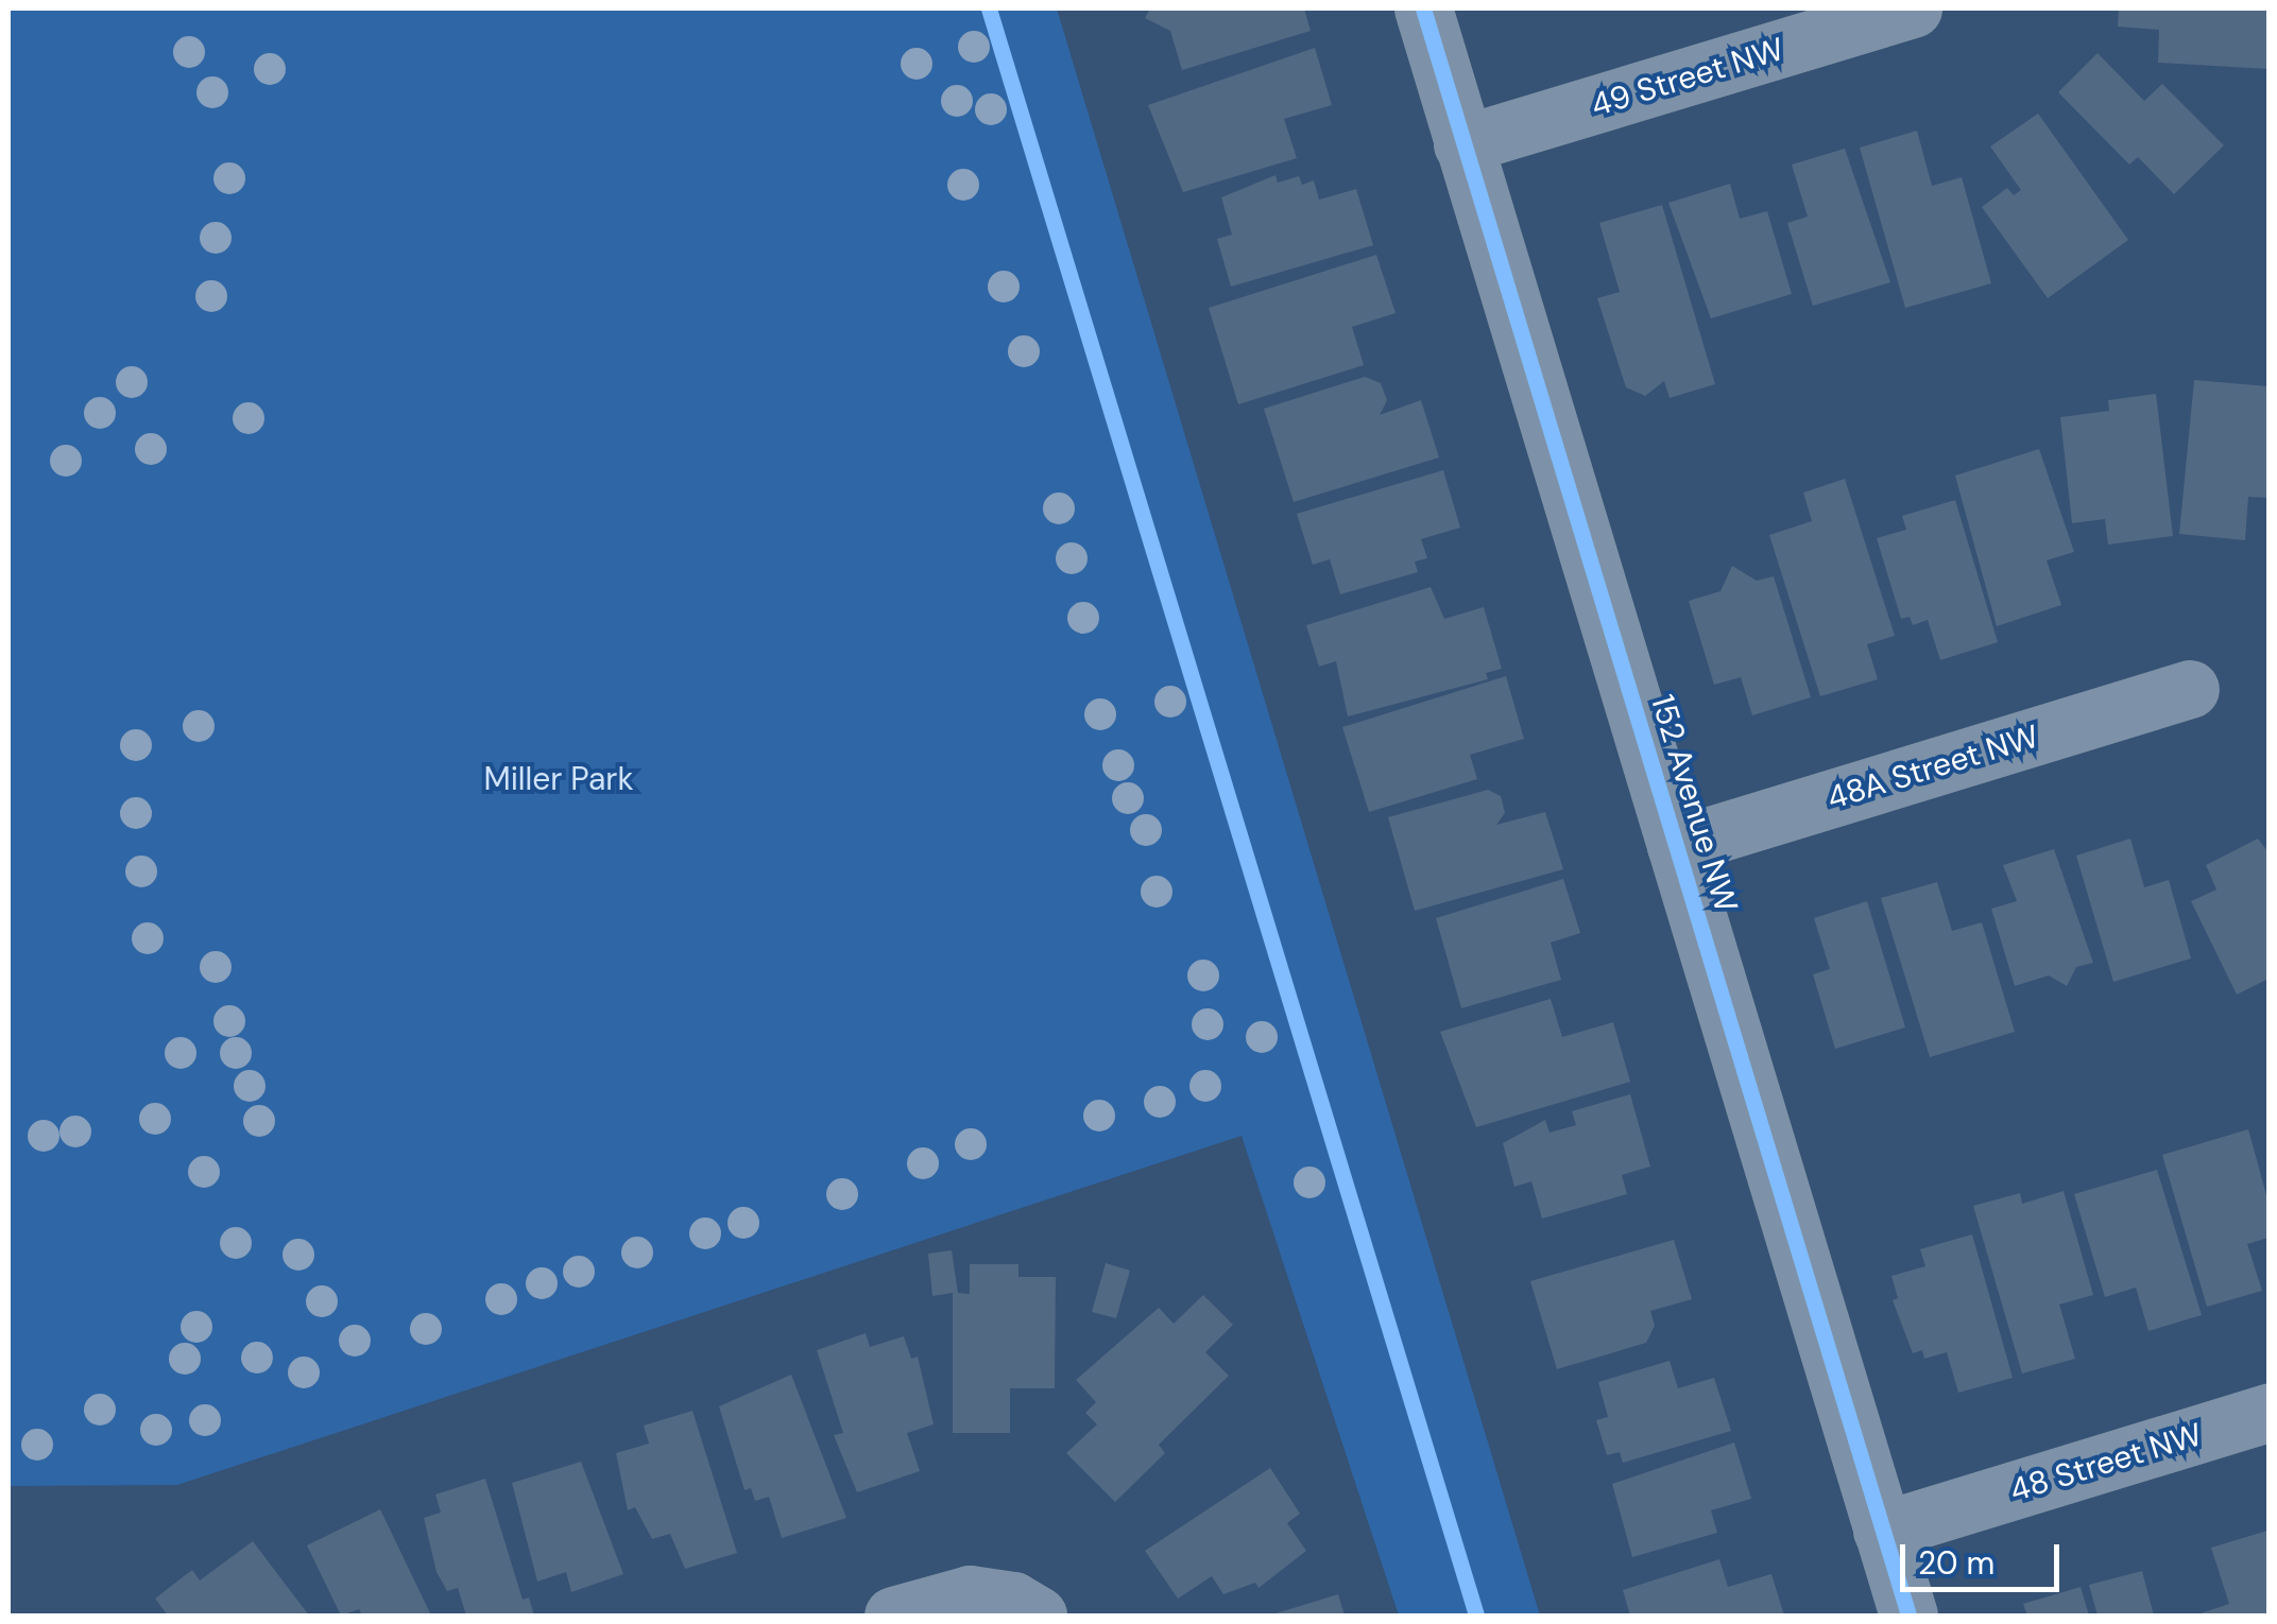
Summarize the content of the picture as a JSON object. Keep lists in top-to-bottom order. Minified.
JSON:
{"streets":{"street":["49 Street NW","48A Street NW","152 Avenue NW","48 Street NW"]},"crossings":[["49 Street NW","152 Avenue NW"],["48A Street NW","152 Avenue NW"],["152 Avenue NW","48 Street NW"]],"parks":["Miller Park"],"scale_bar":"20 m"}
